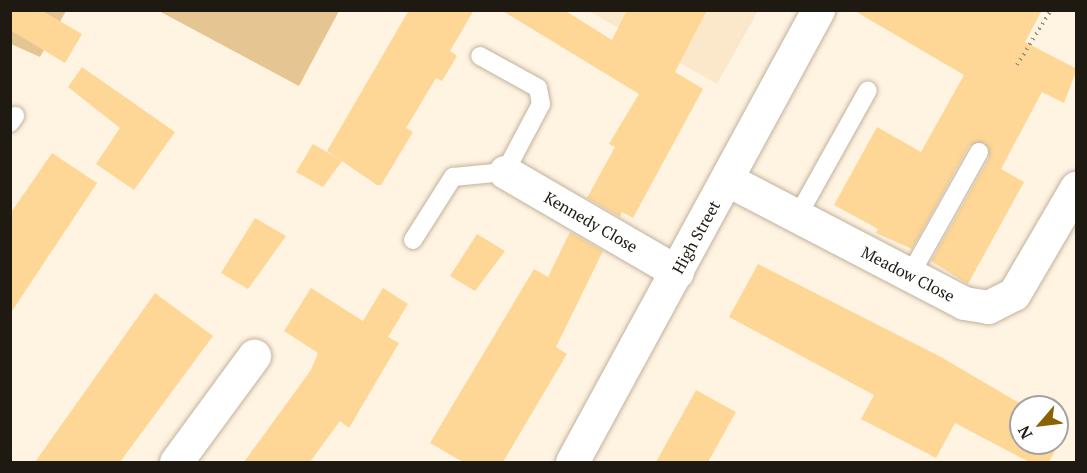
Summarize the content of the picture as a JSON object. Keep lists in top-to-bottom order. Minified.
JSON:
{"streets":{"street":["Kennedy Close","High Street","Meadow Close"]},"crossings":[["Kennedy Close","High Street"],["High Street","Meadow Close"]],"north":"bottom left"}
